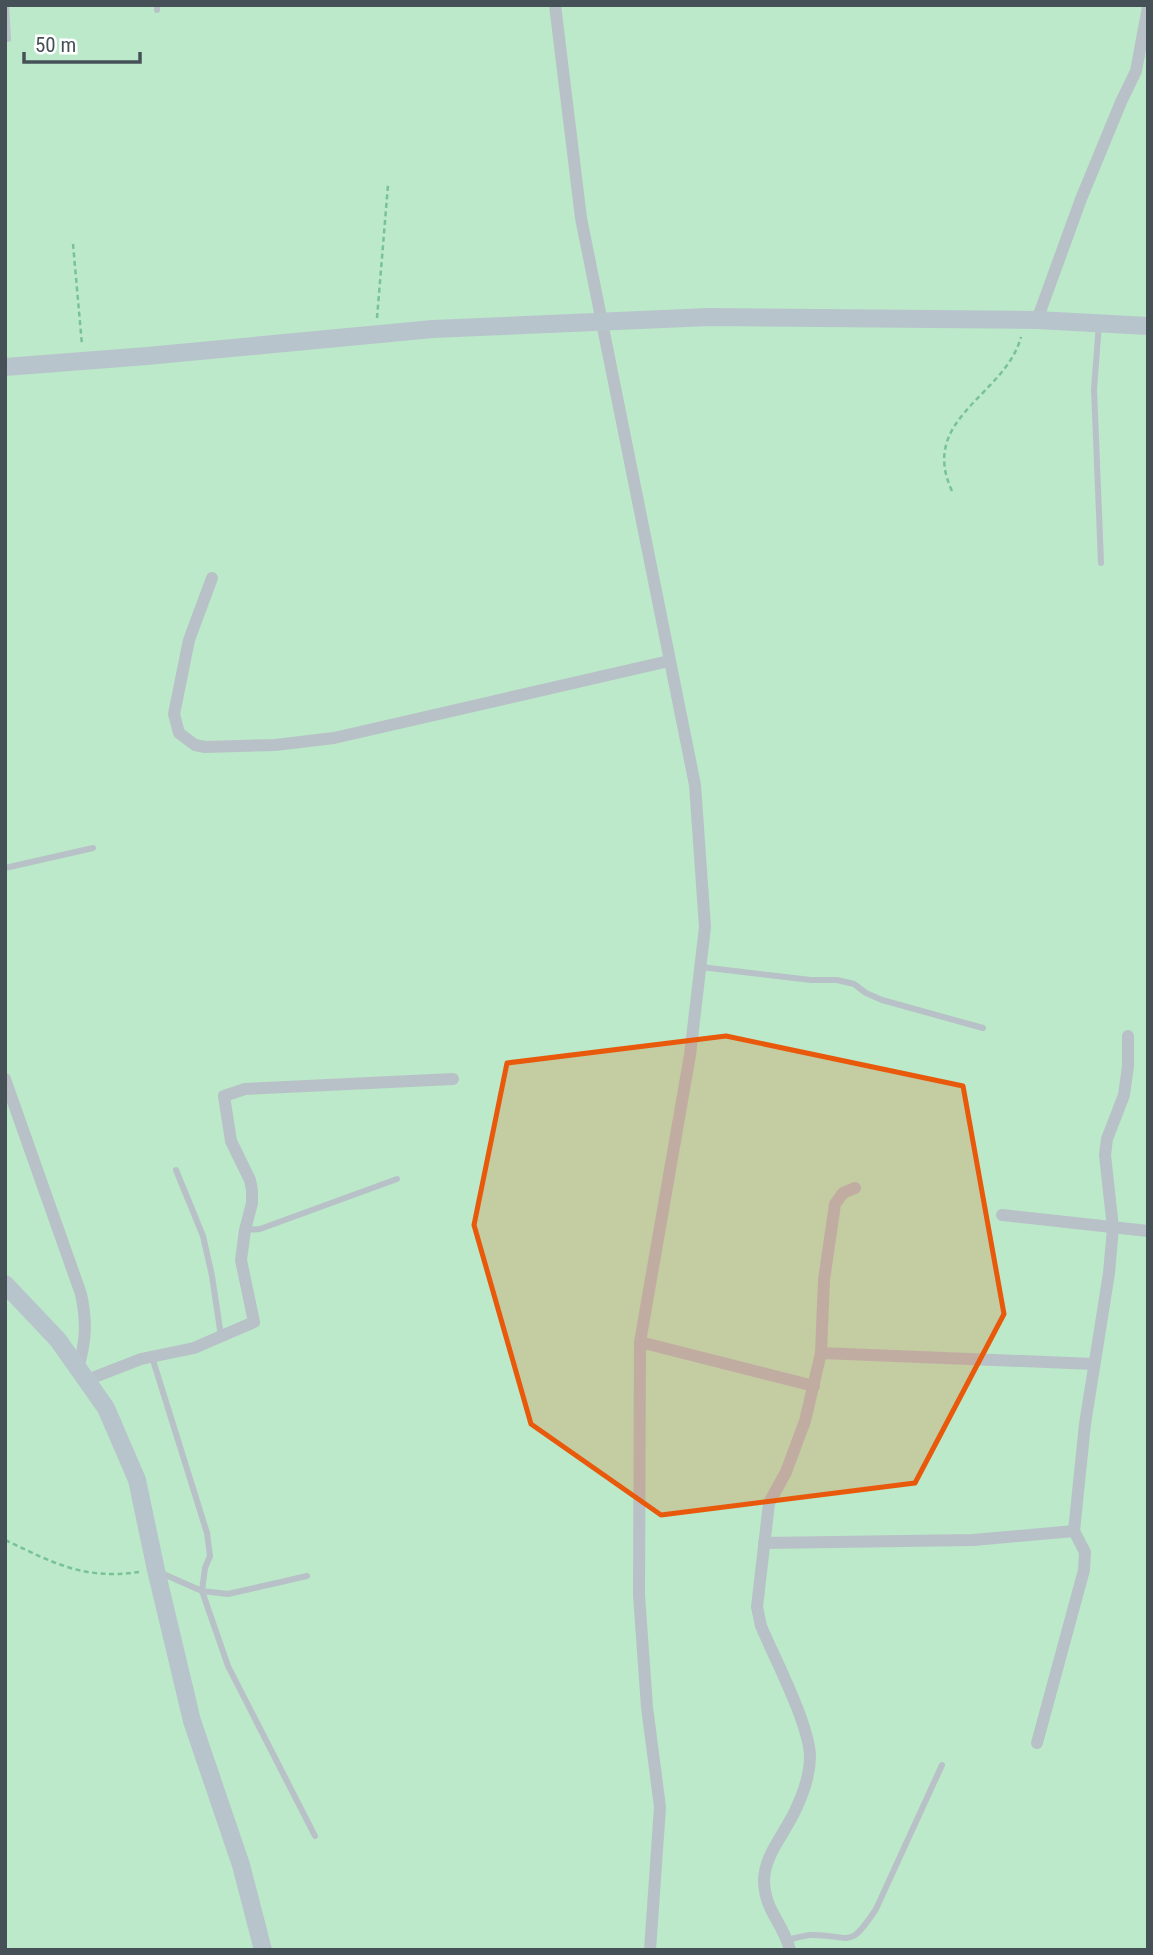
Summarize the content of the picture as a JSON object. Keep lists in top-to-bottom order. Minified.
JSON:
{"scale_bar":"50 m"}
